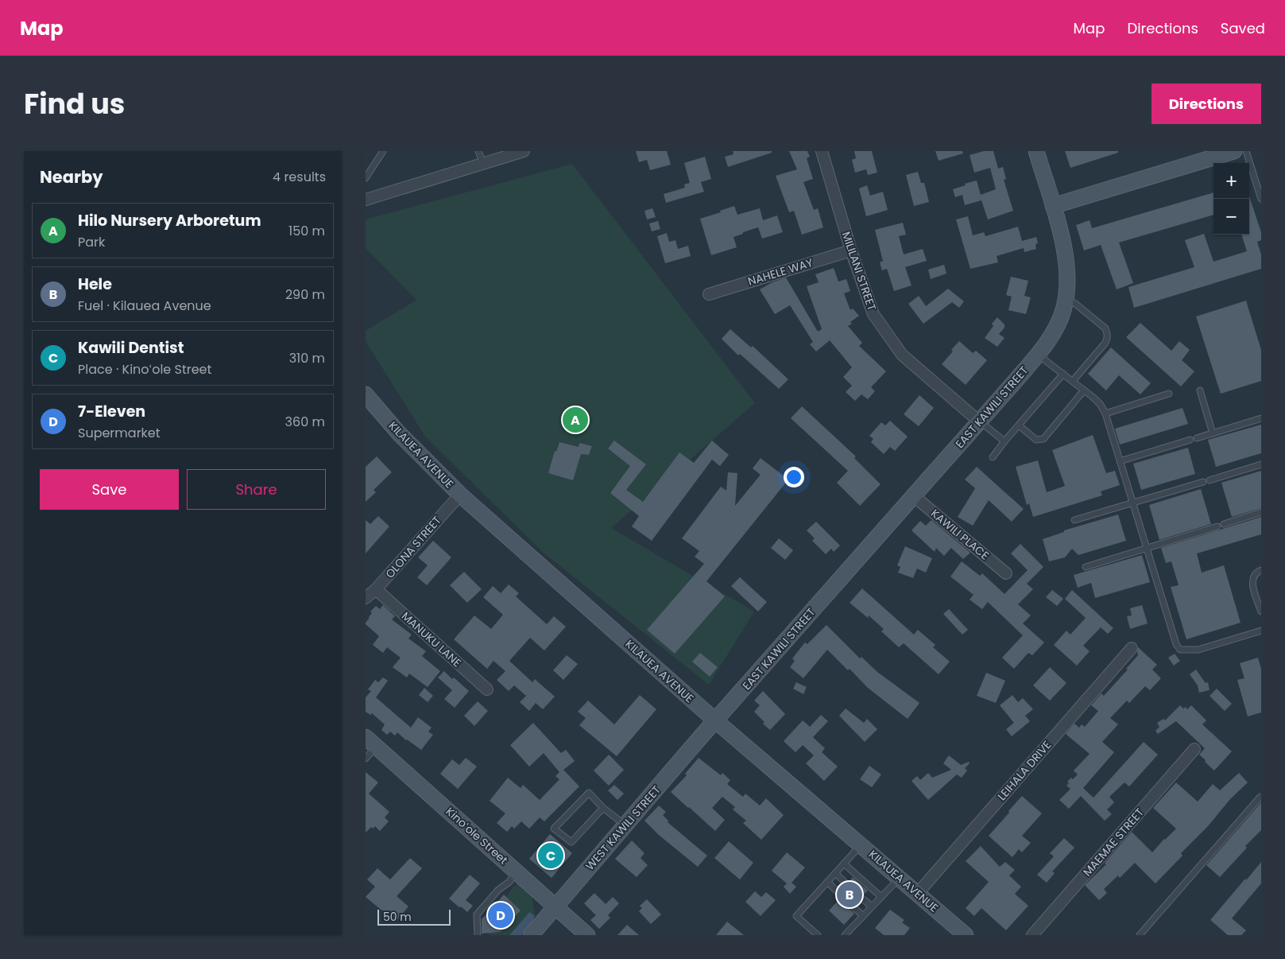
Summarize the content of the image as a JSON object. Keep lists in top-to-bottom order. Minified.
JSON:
{"streets":{"street":["MILILANI STREET","NAHELE WAY","EAST KAWILI STREET","KILAUEA AVENUE","KAWILI PLACE","OLONA STREET","MANUKU LANE","LEIHALA DRIVE","WEST KAWILI STREET","Kinoʻole Street","MAEMAE STREET"]},"crossings":[["MILILANI STREET","NAHELE WAY"],["MILILANI STREET","EAST KAWILI STREET"],["EAST KAWILI STREET","KILAUEA AVENUE"],["EAST KAWILI STREET","KAWILI PLACE"],["EAST KAWILI STREET","WEST KAWILI STREET"],["KILAUEA AVENUE","OLONA STREET"],["KILAUEA AVENUE","LEIHALA DRIVE"],["KILAUEA AVENUE","WEST KAWILI STREET"],["OLONA STREET","MANUKU LANE"],["WEST KAWILI STREET","Kinoʻole Street"]],"scale_bar":"50 m","page":{"header":"Map","nav":["Map","Directions","Saved"],"title":"Find us","buttons":["Directions",["Save","Share"]],"heading":["Nearby","4 results"],"map_buttons":["+","−"],"list":[{"mark":"A","name":"Hilo Nursery Arboretum","note":"Park","value":"150 m"},{"mark":"B","name":"Hele","note":"Fuel · Kilauea Avenue","value":"290 m"},{"mark":"C","name":"Kawili Dentist","note":"Place · Kinoʻole Street","value":"310 m"},{"mark":"D","name":"7-Eleven","note":"Supermarket","value":"360 m"}],"pins":["A","C","B","D"],"scale":"50 m"}}
